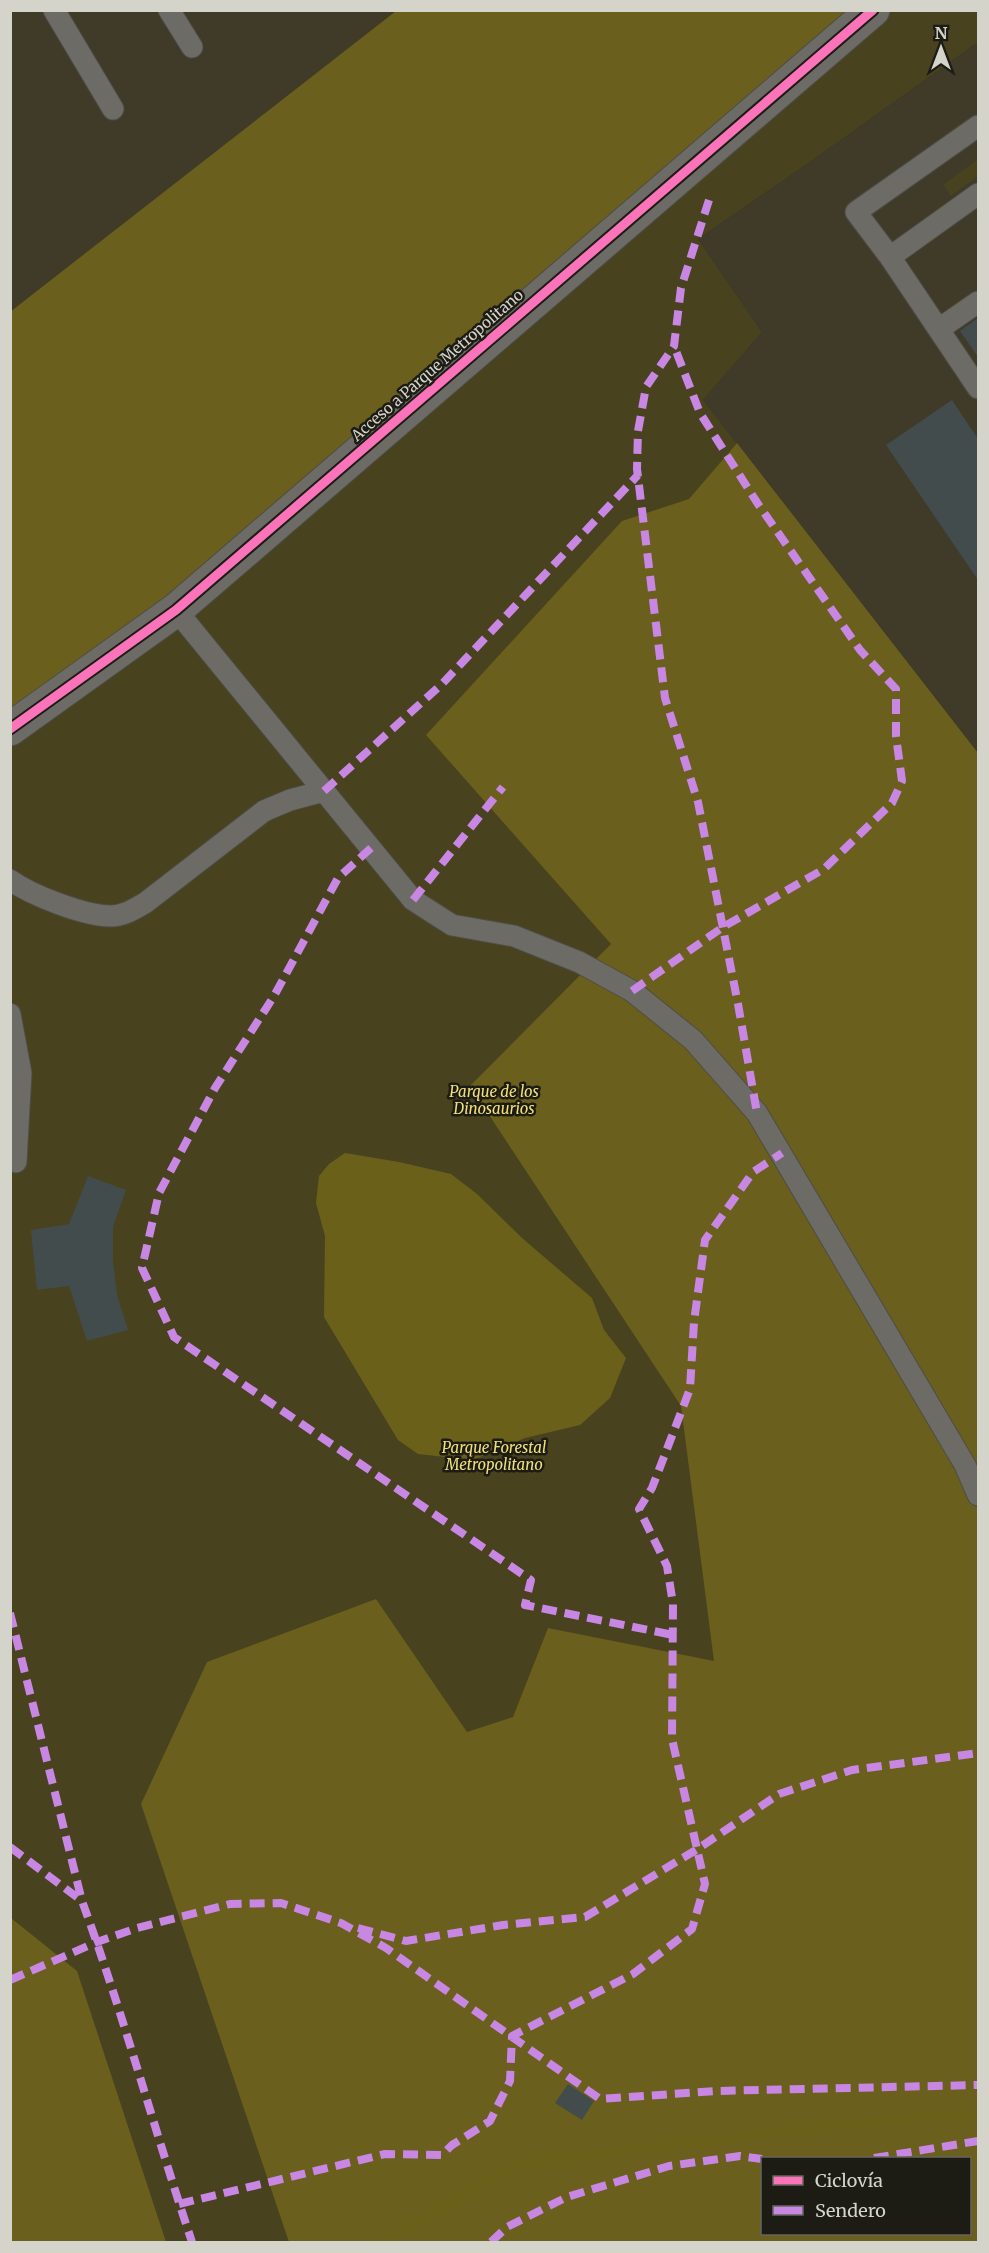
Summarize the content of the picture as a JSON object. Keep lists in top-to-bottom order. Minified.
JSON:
{"streets":{"street":["Acceso a Parque Metropolitano"]},"parks":["Parque de los Dinosaurios","Parque Forestal Metropolitano"],"legend":["Ciclovía","Sendero"],"north":"top"}
